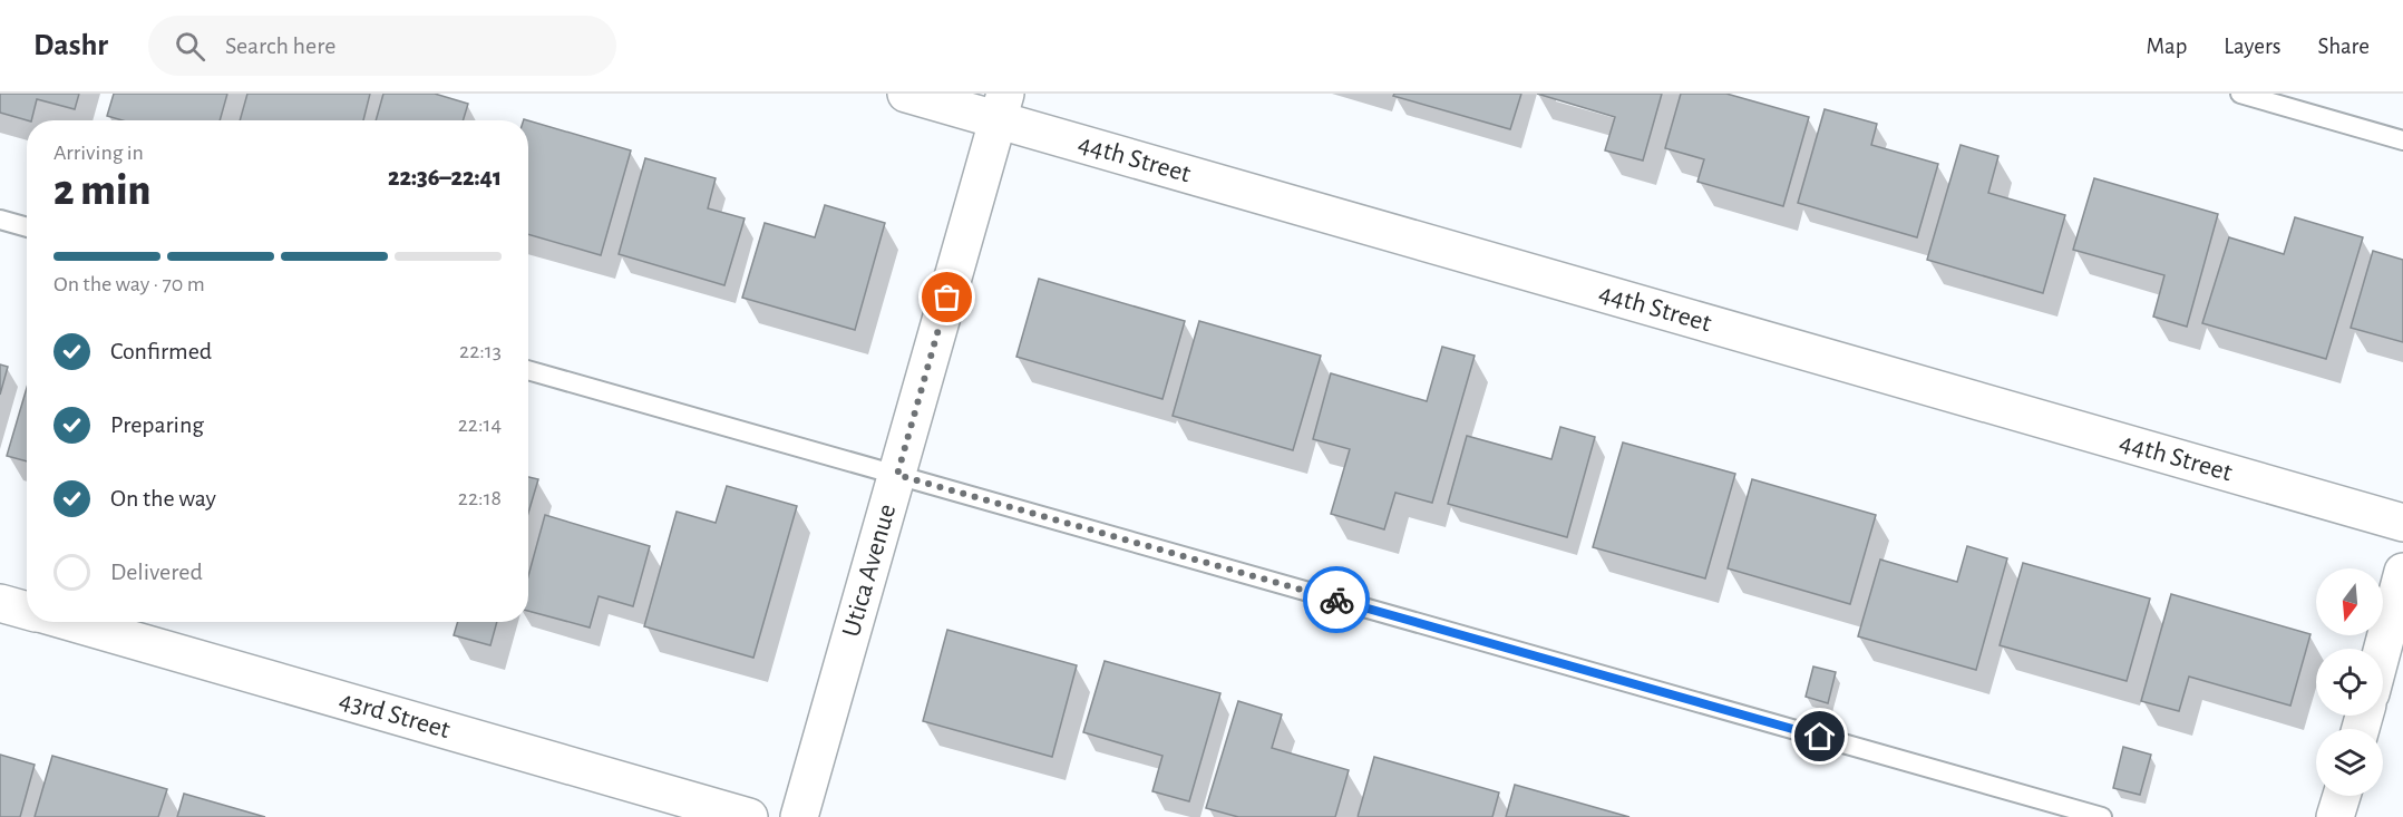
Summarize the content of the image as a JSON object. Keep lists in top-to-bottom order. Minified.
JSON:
{"streets":{"street":["44th Street","Utica Avenue","43rd Street"]},"crossings":[["44th Street","Utica Avenue"]],"north":"bottom","page":{"header":"Dashr","search":"Search here","nav":["Map","Layers","Share"],"heading":["2 min","Arriving in","22:36–22:41"],"bar":"On the way · 70 m","list":[["Confirmed","22:13"],["Preparing","22:14"],["On the way","22:18"],"Delivered"]}}
